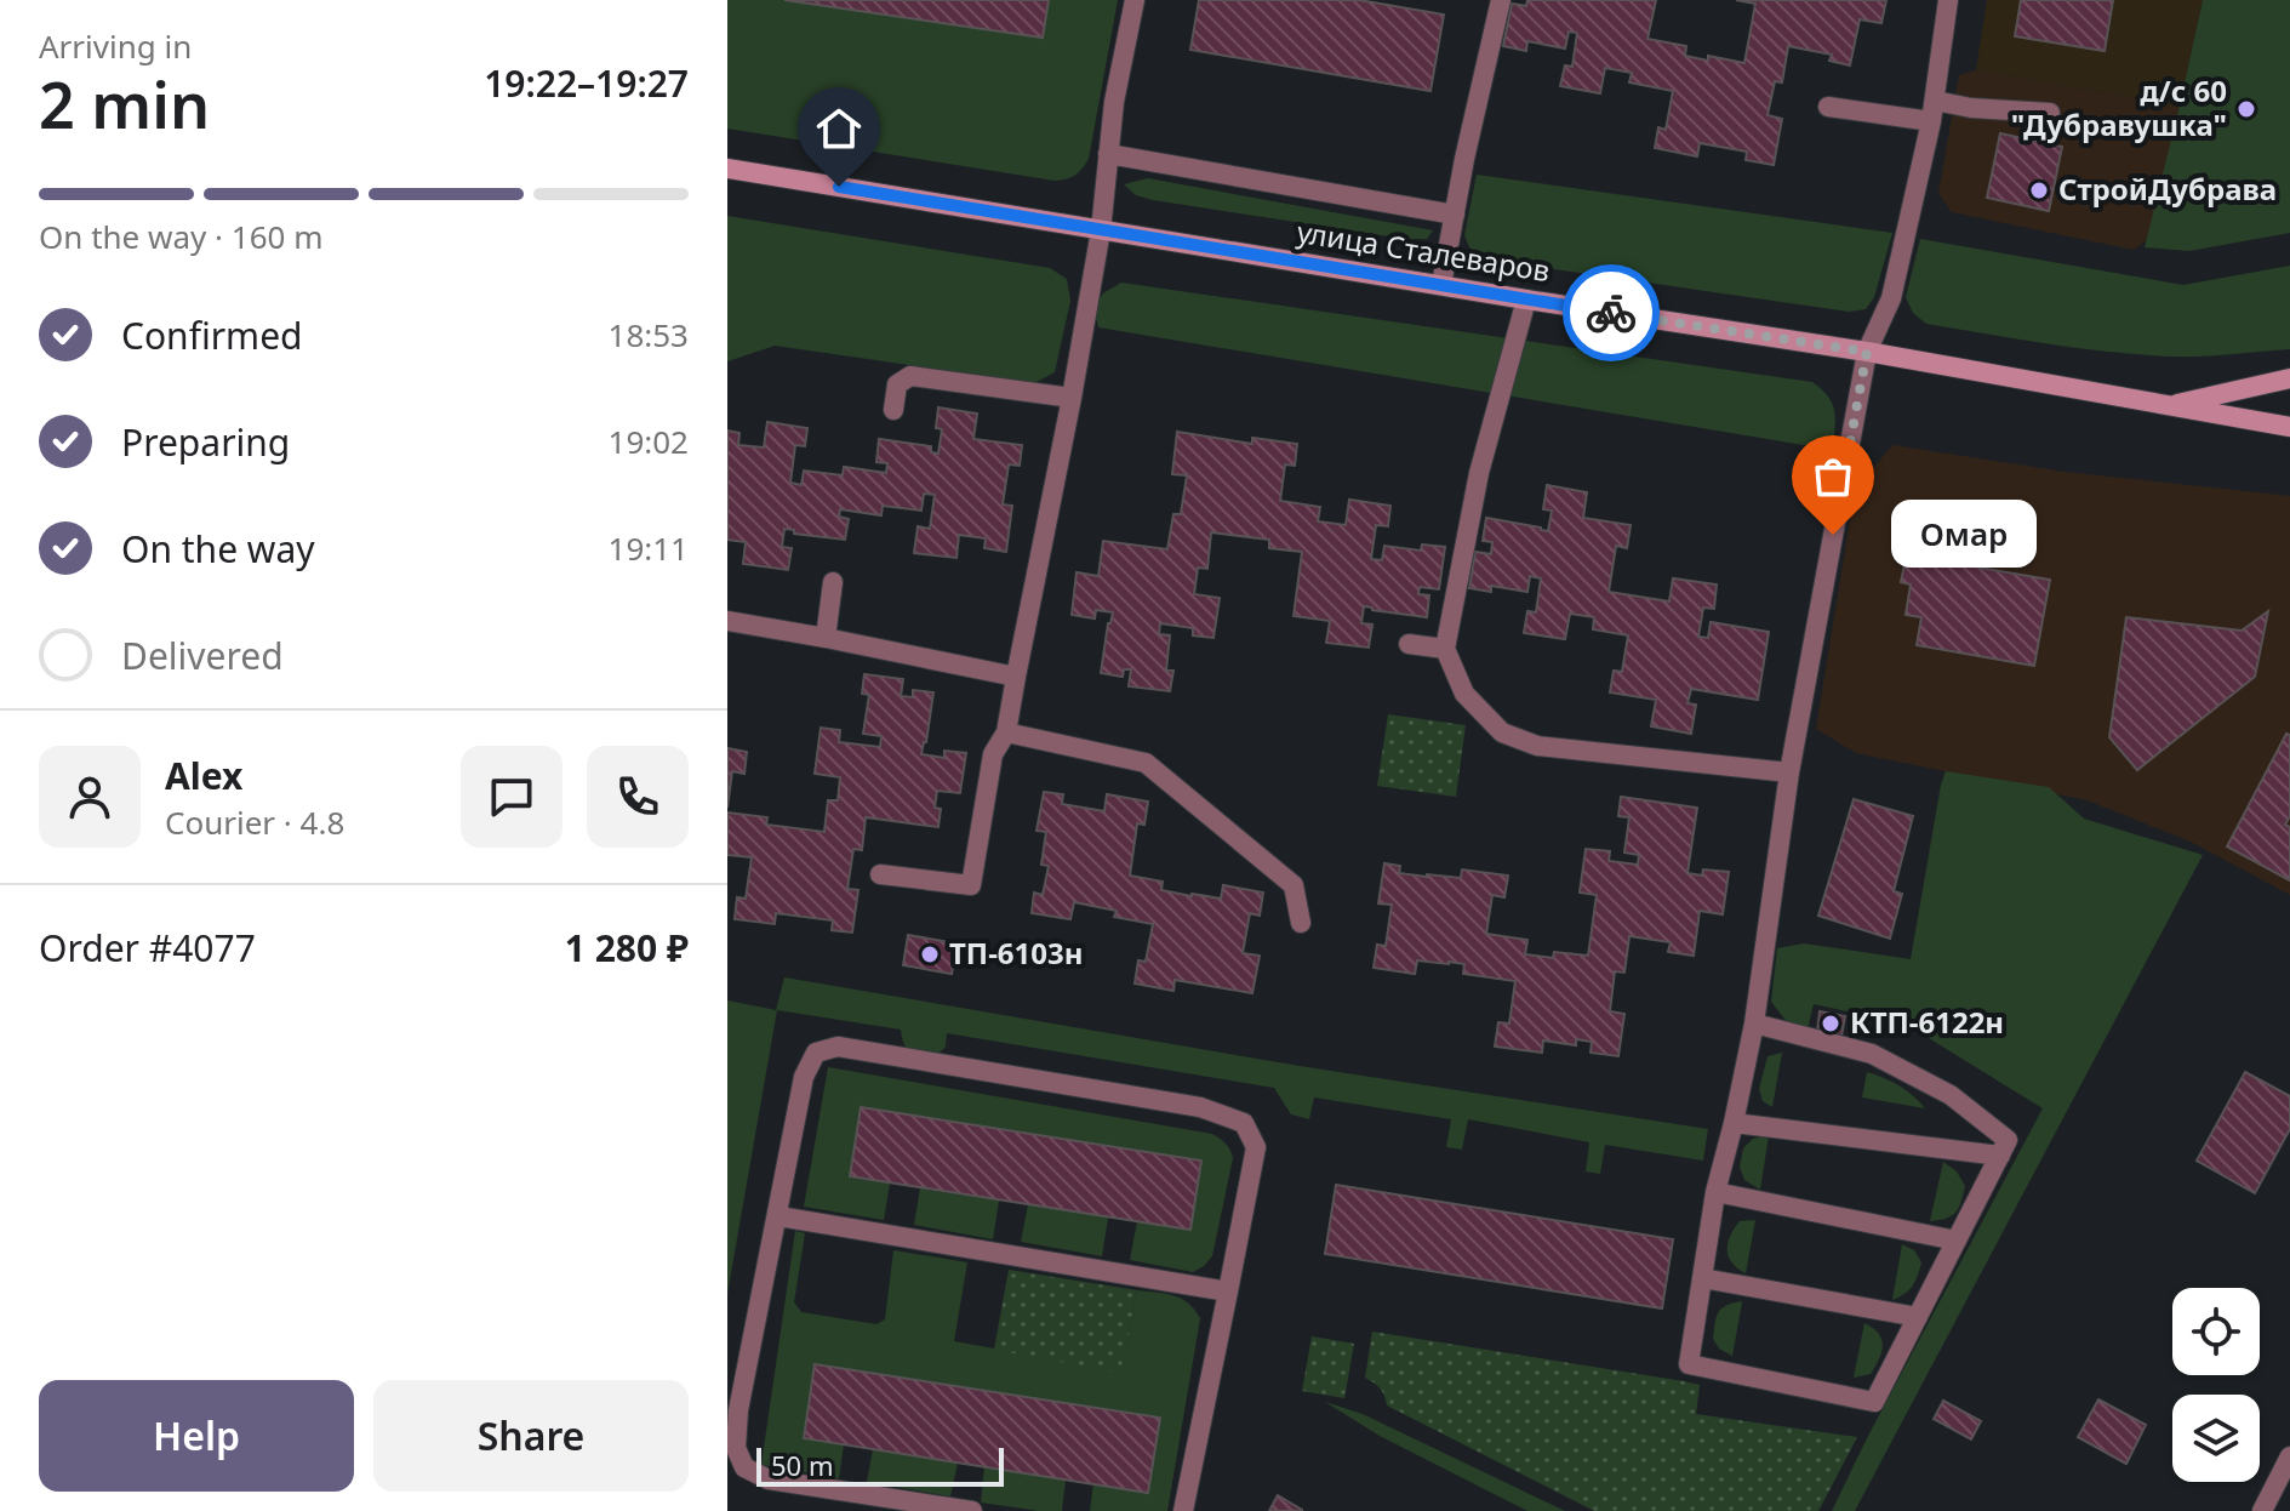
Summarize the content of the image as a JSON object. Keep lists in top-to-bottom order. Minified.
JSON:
{"streets":{"main road":["улица Сталеваров"]},"places":["д/с 60 \"Дубравушка\"","СтройДубрава","Омар","ТП-6103н","КТП-6122н"],"scale_bar":"50 m","page":{"heading":["2 min","Arriving in","19:22–19:27"],"panel":["Alex","Courier · 4.8","Order #4077","1 280 ₽"],"bar":"On the way · 160 m","list":[["Confirmed","18:53"],["Preparing","19:02"],["On the way","19:11"],"Delivered"],"bubble":"Омар","buttons":["Help","Share"],"scale":"50 m"}}
